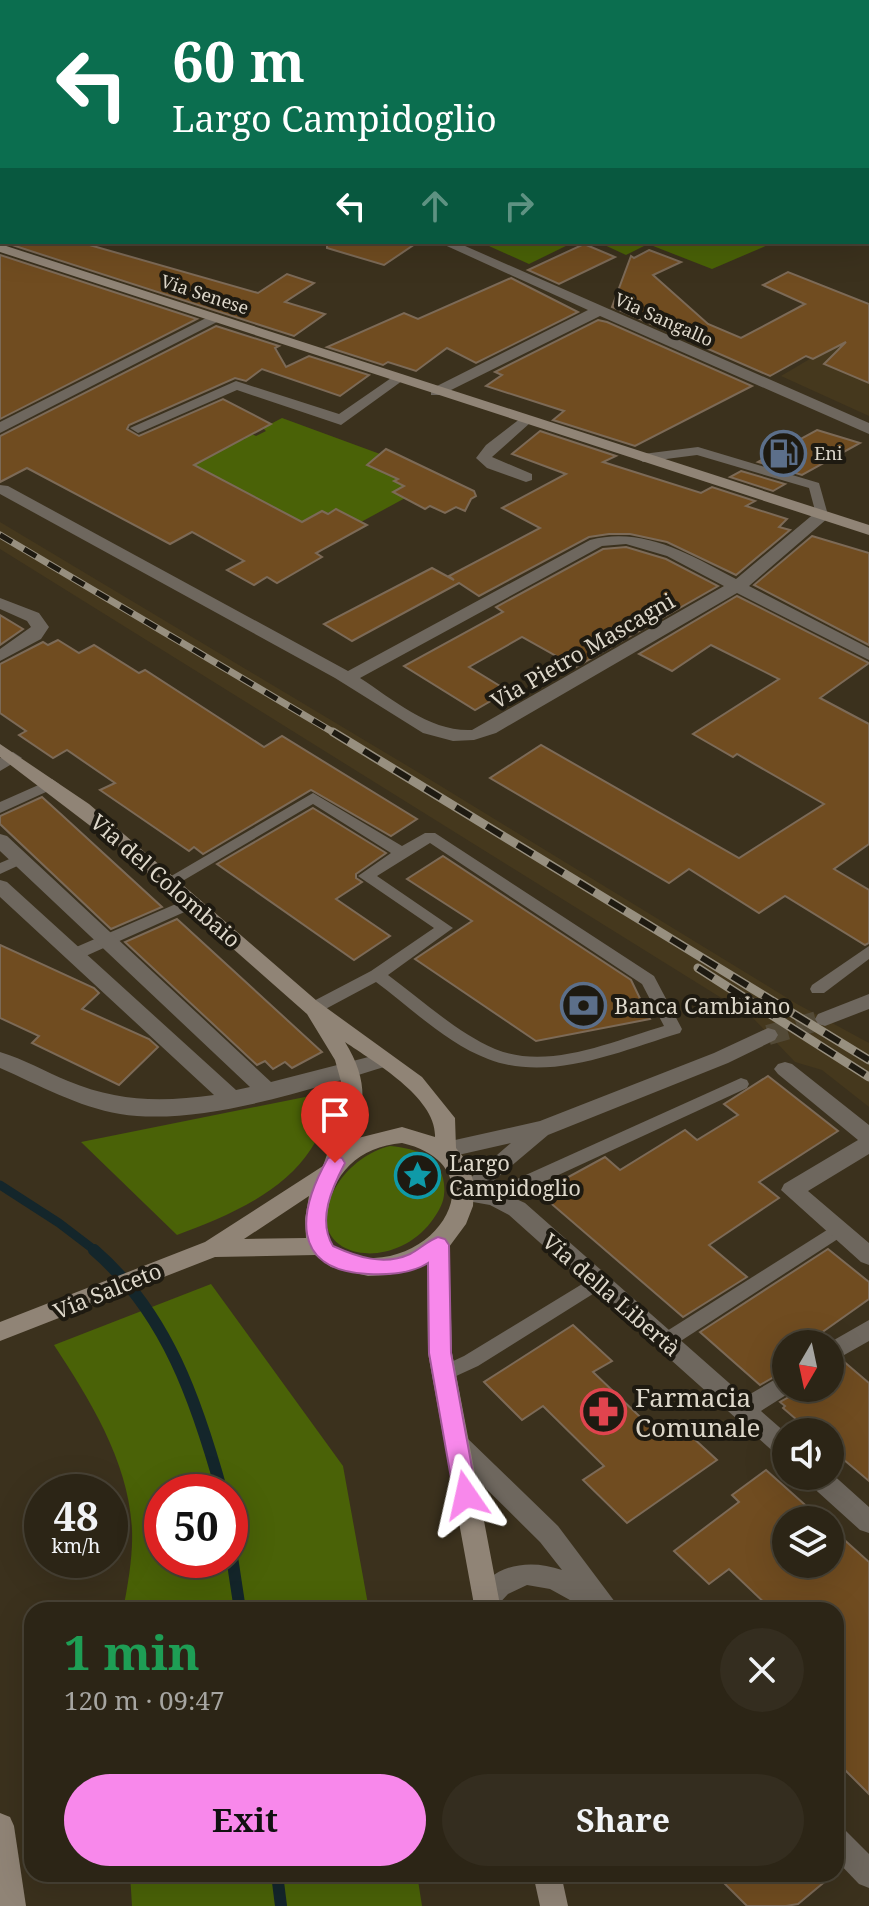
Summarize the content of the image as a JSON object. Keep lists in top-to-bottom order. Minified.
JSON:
{"streets":{"main road":["Via Senese","Via del Colombaio","Via Salceto"],"street":["Via Sangallo","Via Pietro Mascagni","Via della Libertà"]},"crossings":[["Via Senese","Via Pietro Mascagni"],["Via Salceto","Via della Libertà"]],"places":{"fuel station":["Eni"],"bank":["Banca Cambiano"],"place":["Largo Campidoglio"],"pharmacy":["Farmacia Comunale"]},"north":"bottom","page":{"turn":["60 m","Largo Campidoglio"],"speed":"48 km/h","limit":"50","heading":["1 min","120 m · 09:47"],"buttons":["Exit","Share"]}}
